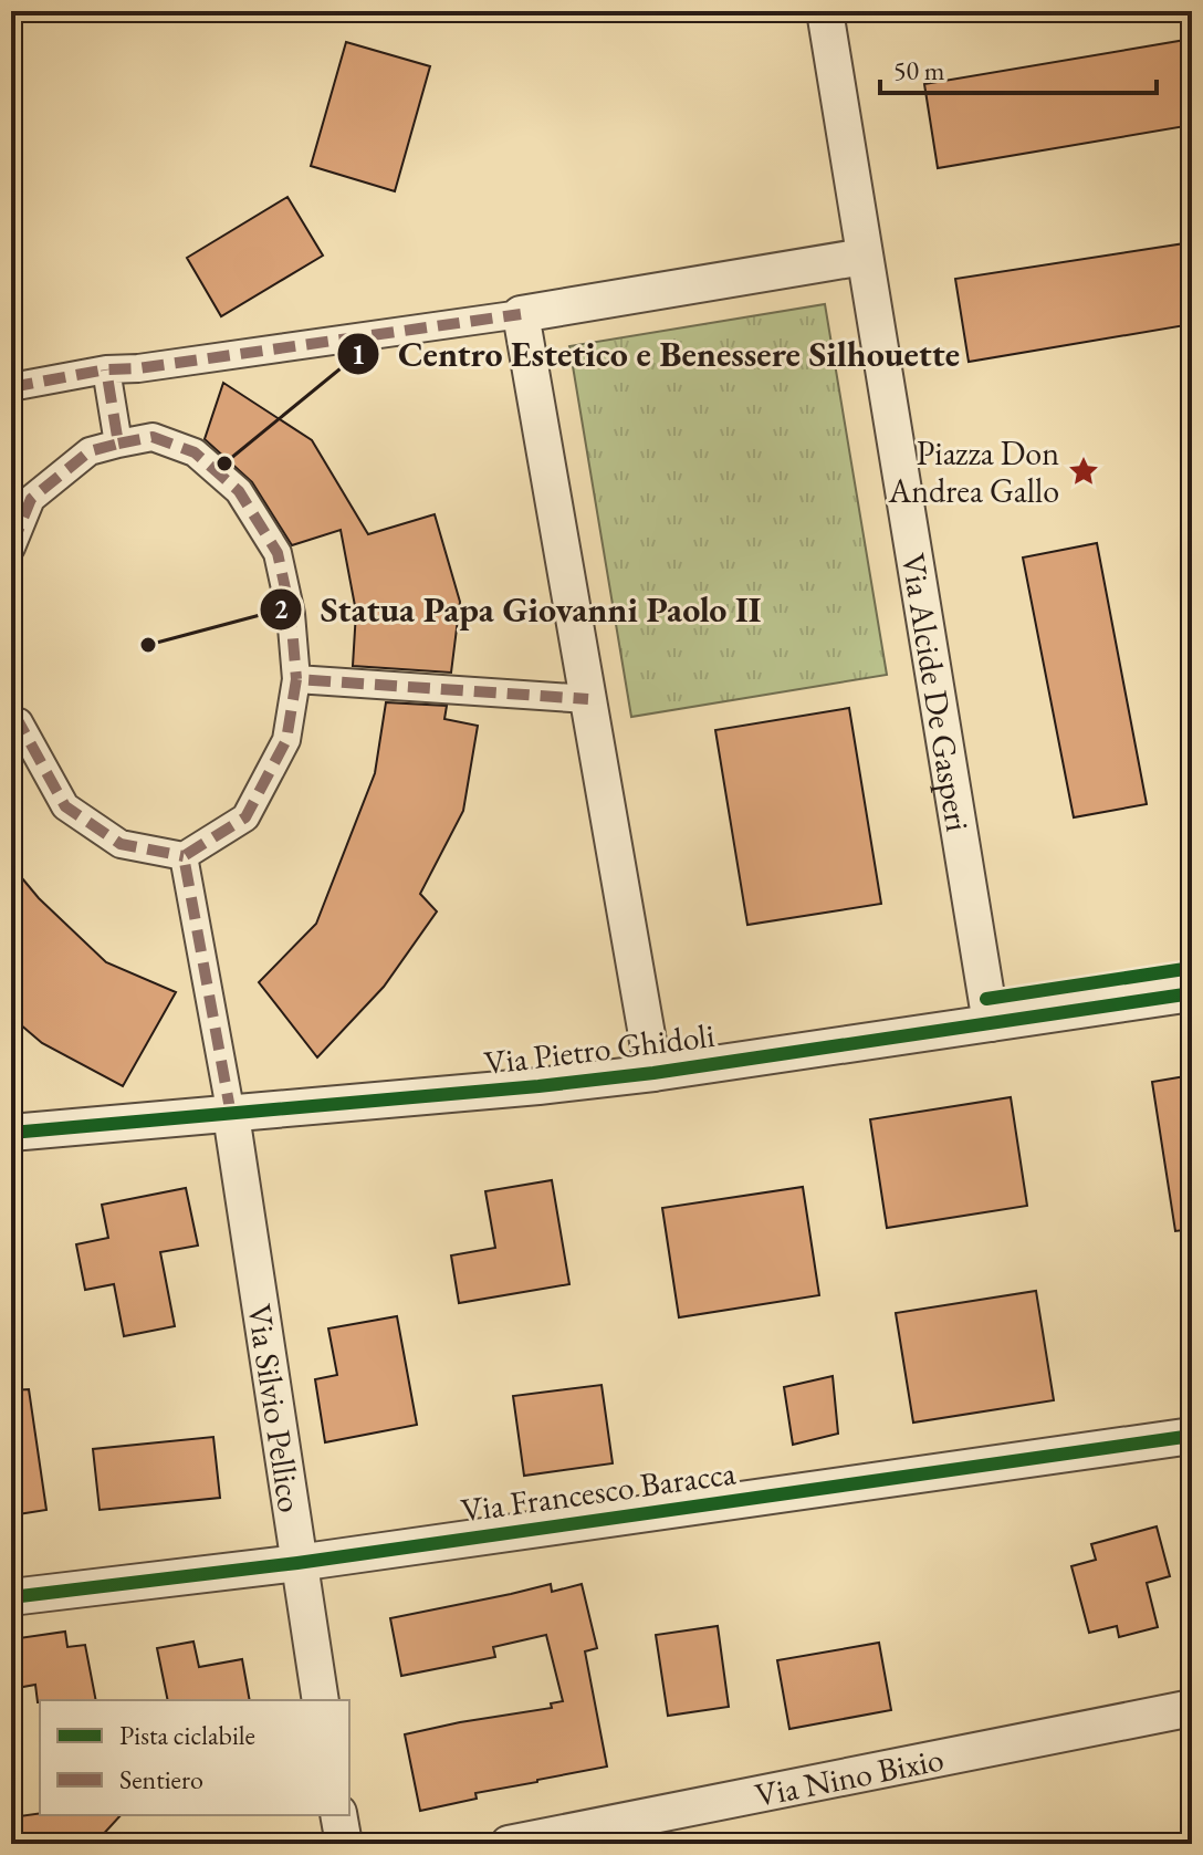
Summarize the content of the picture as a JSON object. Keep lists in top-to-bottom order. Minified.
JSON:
{"streets":{"street":["Via Alcide De Gasperi","Via Pietro Ghidoli","Via Silvio Pellico","Via Francesco Baracca","Via Nino Bixio"]},"crossings":[["Via Alcide De Gasperi","Via Pietro Ghidoli"],["Via Pietro Ghidoli","Via Silvio Pellico"],["Via Silvio Pellico","Via Francesco Baracca"]],"places":{"other":["Centro Estetico e Benessere Silhouette","Statua Papa Giovanni Paolo II"],"place":["Piazza Don Andrea Gallo"]},"legend":["Pista ciclabile","Sentiero"],"scale_bar":"50 m"}
